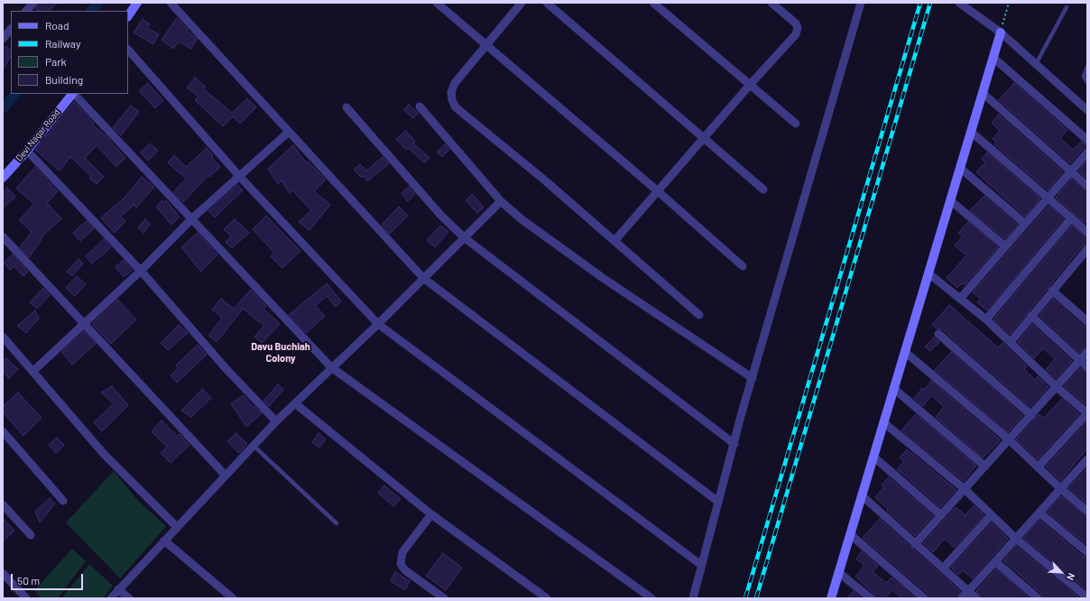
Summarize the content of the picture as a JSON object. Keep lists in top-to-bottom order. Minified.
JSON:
{"streets":{"street":["Devi Nagar Road"]},"districts":["Davu Buchiah Colony"],"legend":["Road","Railway","Park","Building"],"scale_bar":"50 m","north":"bottom right"}
